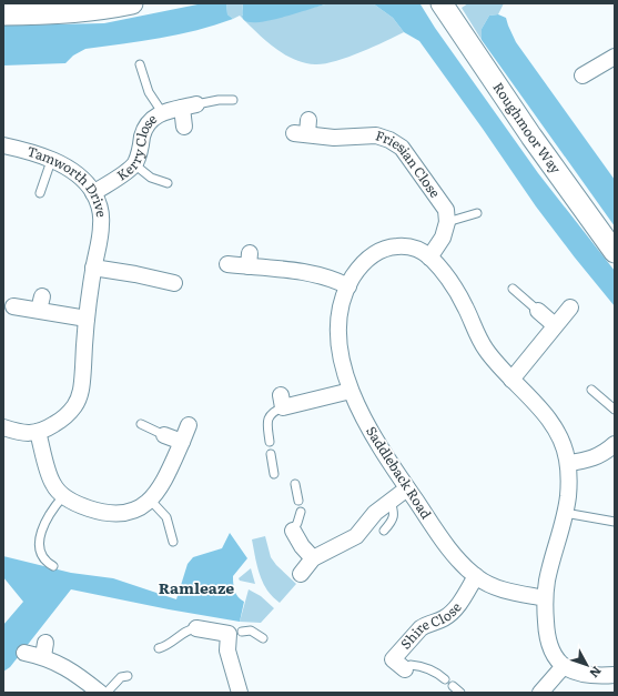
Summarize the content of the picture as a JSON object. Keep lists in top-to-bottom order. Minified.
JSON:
{"streets":{"main road":["Roughmoor Way"],"street":["Kerry Close","Friesian Close","Tamworth Drive","Saddleback Road","Shire Close"]},"crossings":[["Kerry Close","Tamworth Drive"],["Saddleback Road","Shire Close"]],"districts":["Ramleaze"],"north":"bottom right"}
